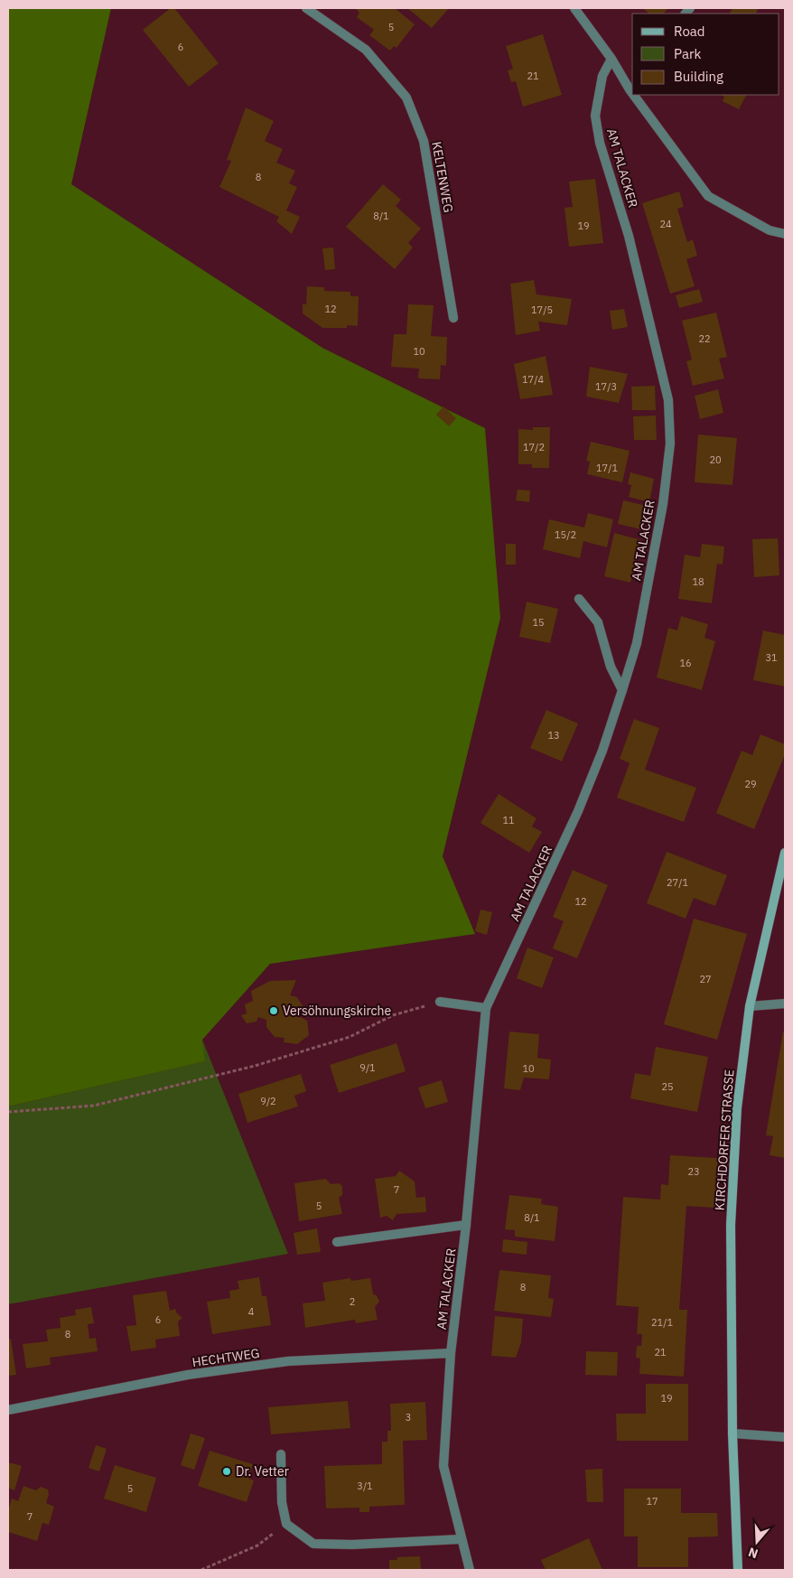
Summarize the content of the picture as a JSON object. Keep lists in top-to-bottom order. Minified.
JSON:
{"streets":{"main road":["KIRCHDORFER STRASSE"],"street":["AM TALACKER","KELTENWEG","HECHTWEG"]},"crossings":[["AM TALACKER","HECHTWEG"]],"places":["Versöhnungskirche","Dr. Vetter"],"house_numbers":["5","6","21","8","8/1","24","19","12","17/5","22","10","17/4","17/3","17/2","20","17/1","15/2","18","15","31","16","13","29","11","27/1","12","27","9/1","10","25","9/2","23","7","5","8/1","8","2","4","6","21/1","8","21","19","3","3/1","5","17","7"],"legend":["Road","Park","Building"],"north":"bottom"}
